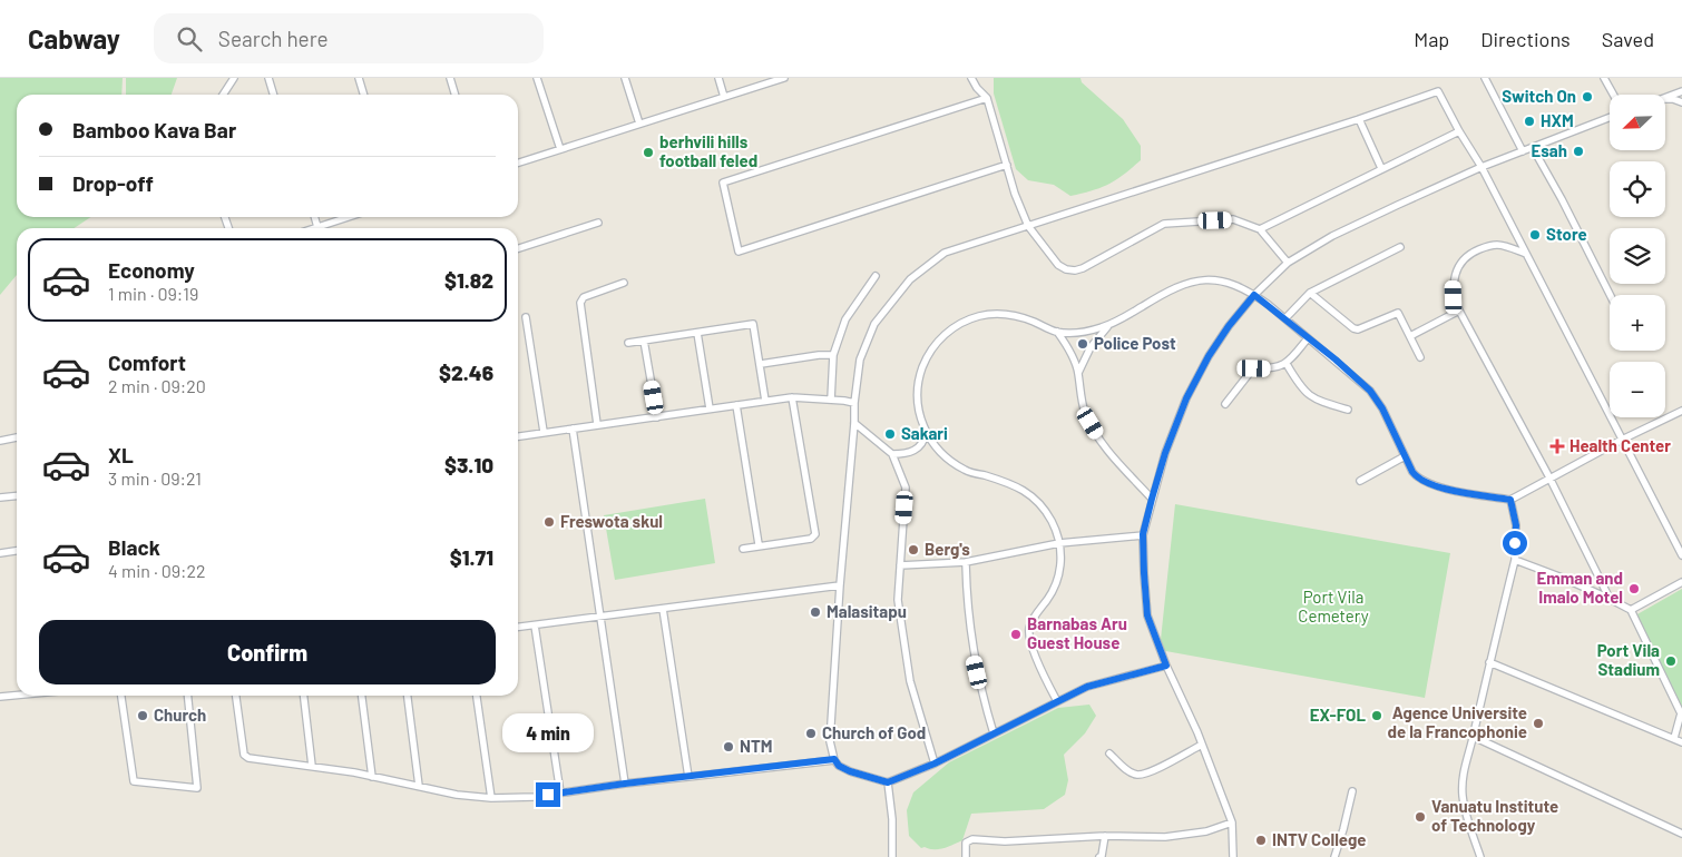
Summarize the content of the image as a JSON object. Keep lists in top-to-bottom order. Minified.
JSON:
{"parks":["Port Vila Cemetery"],"places":{"other":["Switch On","HXM","Esah","berhvili hills football feled","Store","Police Post","Sakari","Freswota skul","Berg's","Emman and Imalo Motel","Malasitapu","Barnabas Aru Guest House","Port Vila Stadium","Church","EX-FOL","Agence Universite de la Francophonie","Church of God","NTM","Vanuatu Institute of Technology","INTV College"],"health":["Health Center"]},"north":"bottom left","page":{"header":"Cabway","search":"Search here","nav":["Map","Directions","Saved"],"map_buttons":["+","−"],"banner":["Bamboo Kava Bar","Drop-off"],"list":[{"name":"Economy","note":"1 min · 09:19","value":"$1.82"},{"name":"Comfort","note":"2 min · 09:20","value":"$2.46"},{"name":"XL","note":"3 min · 09:21","value":"$3.10"},{"name":"Black","note":"4 min · 09:22","value":"$1.71"}],"buttons":"Confirm","bubble":"4 min"}}
